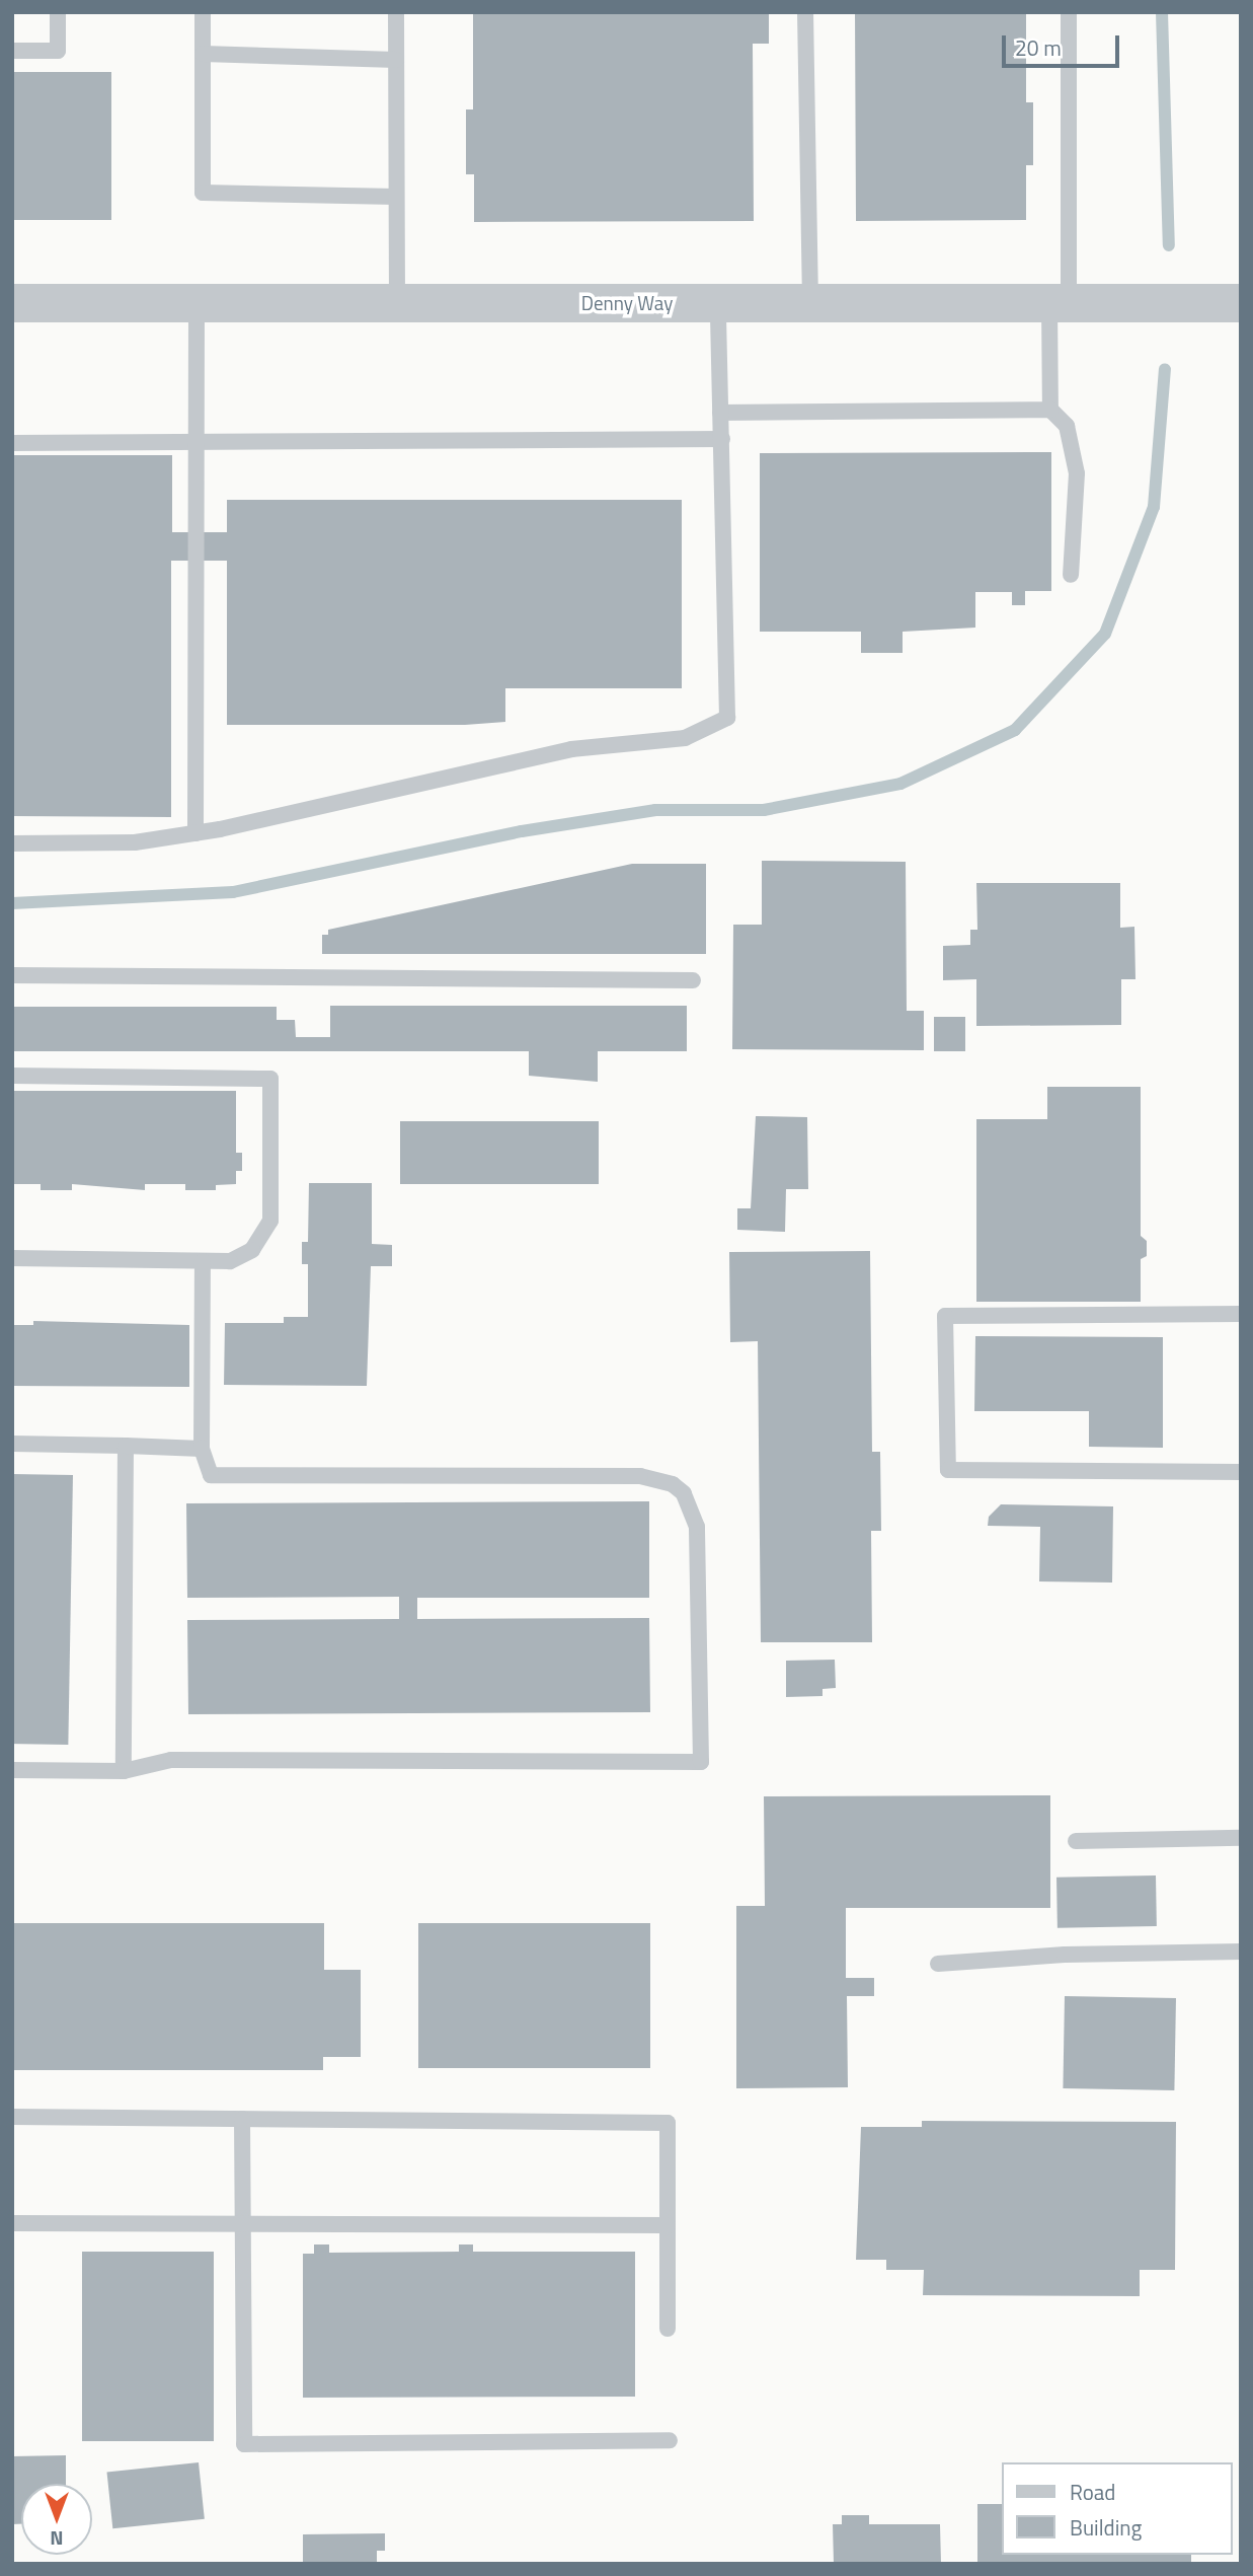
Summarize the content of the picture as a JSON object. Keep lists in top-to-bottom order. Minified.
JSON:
{"streets":{"street":["Denny Way"]},"legend":["Road","Building"],"scale_bar":"20 m","north":"bottom"}
